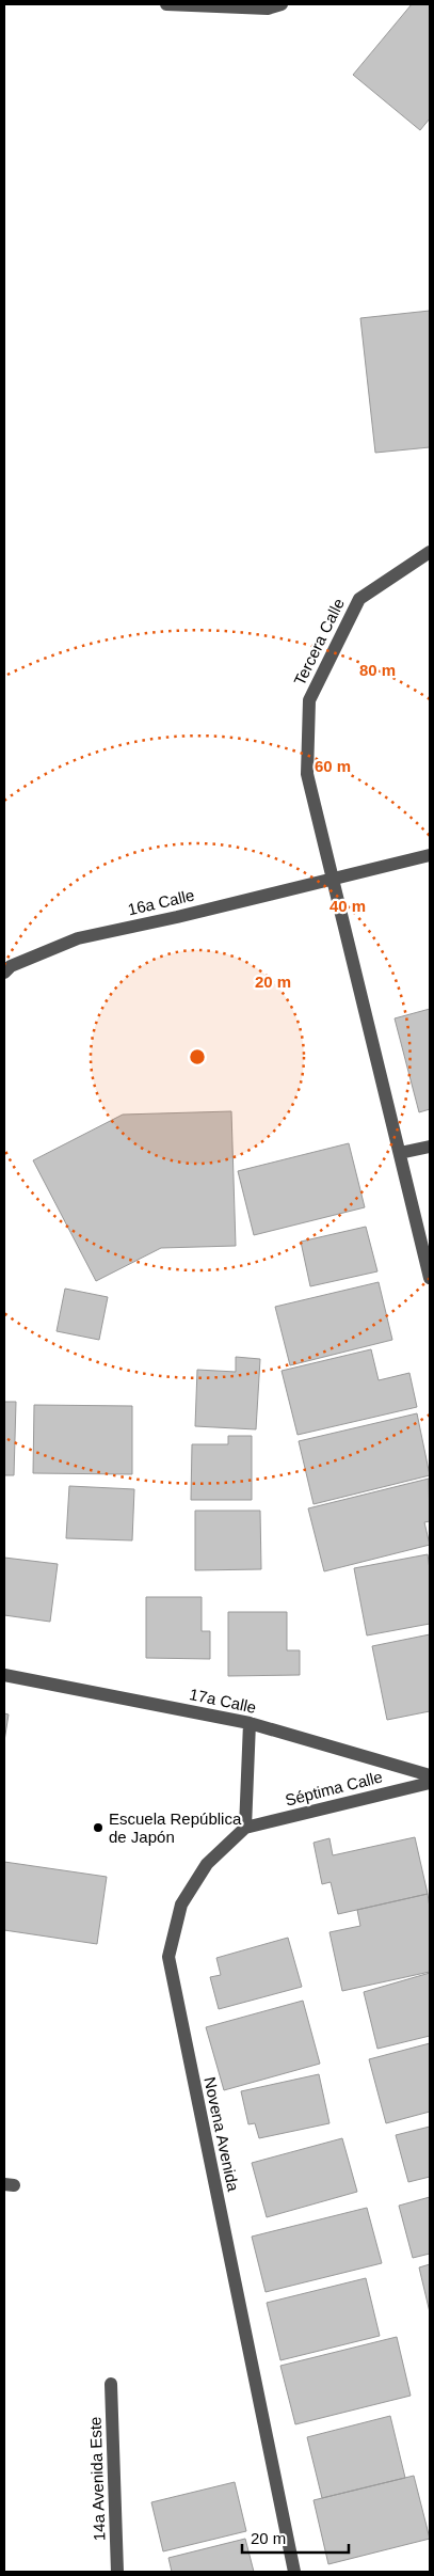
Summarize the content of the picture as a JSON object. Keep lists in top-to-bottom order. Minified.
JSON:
{"streets":{"street":["Tercera Calle","16a Calle","17a Calle","Séptima Calle","Novena Avenida","14a Avenida Este"]},"crossings":[["Tercera Calle","16a Calle"],["Séptima Calle","Novena Avenida"]],"places":["Escuela República de Japón"],"scale_bar":"20 m","rings":["80 m","60 m","40 m","20 m"]}
